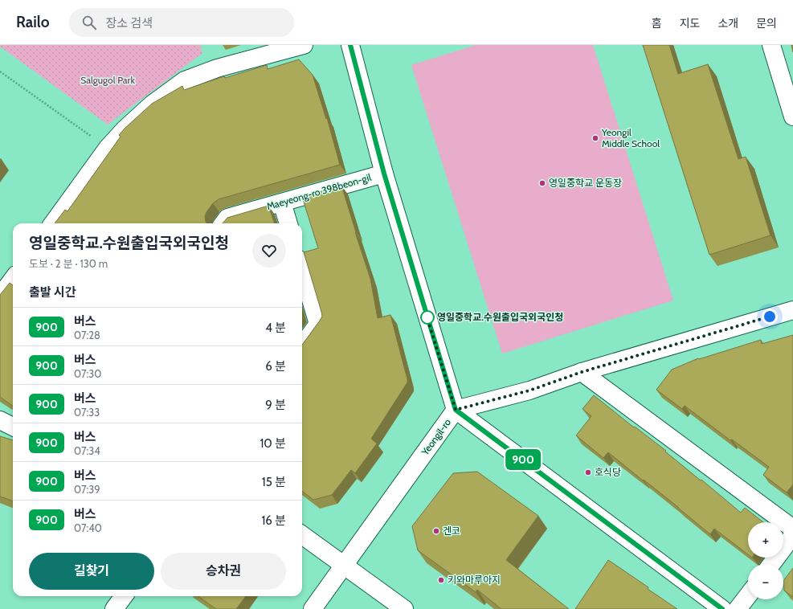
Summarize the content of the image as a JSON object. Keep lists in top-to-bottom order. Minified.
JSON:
{"streets":{"street":["Maeyeong-ro 398beon-gil","Yeongil-ro"]},"parks":["Salgugol Park"],"places":["Yeongil Middle School","영일중학교 운동장","영일중학교.수원출입국외국인청","호식당","겐코","키와마루아지"],"lines":["bus line 900"],"page":{"header":"Railo","search":"장소 검색","nav":["홈","지도","소개","문의"],"on_map":"900","heading":[["영일중학교.수원출입국외국인청","도보 · 2 분 · 130 m"],"출발 시간"],"list":[{"mark":"900","name":"버스","note":"07:28","value":"4 분"},{"mark":"900","name":"버스","note":"07:30","value":"6 분"},{"mark":"900","name":"버스","note":"07:33","value":"9 분"},{"mark":"900","name":"버스","note":"07:34","value":"10 분"},{"mark":"900","name":"버스","note":"07:39","value":"15 분"},{"mark":"900","name":"버스","note":"07:40","value":"16 분"}],"map_buttons":["+","−"],"buttons":["길찾기","승차권"]}}
